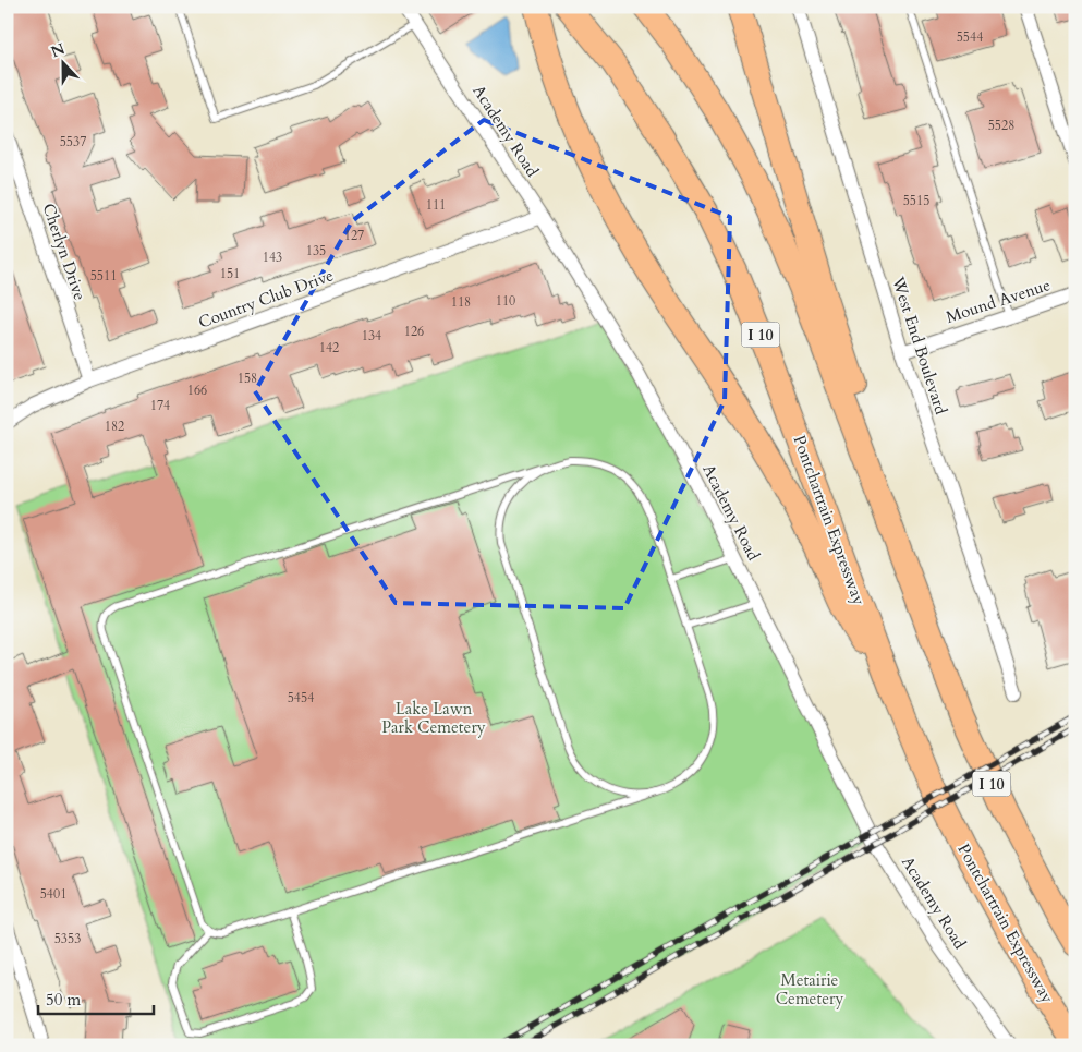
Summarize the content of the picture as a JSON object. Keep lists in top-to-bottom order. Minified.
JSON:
{"streets":{"highway":["I 10","Pontchartrain Expressway"],"street":["Academy Road","Cherlyn Drive","Country Club Drive","Mound Avenue","West End Boulevard"]},"crossings":[["Academy Road","Country Club Drive"],["Cherlyn Drive","Country Club Drive"],["Mound Avenue","West End Boulevard"]],"parks":["Lake Lawn Park Cemetery","Metairie Cemetery"],"house_numbers":["5544","5528","5537","5515","111","127","135","143","151","5511","110","118","126","134","142","158","166","174","182","5454","5401","5353"],"scale_bar":"50 m","north":"top"}
